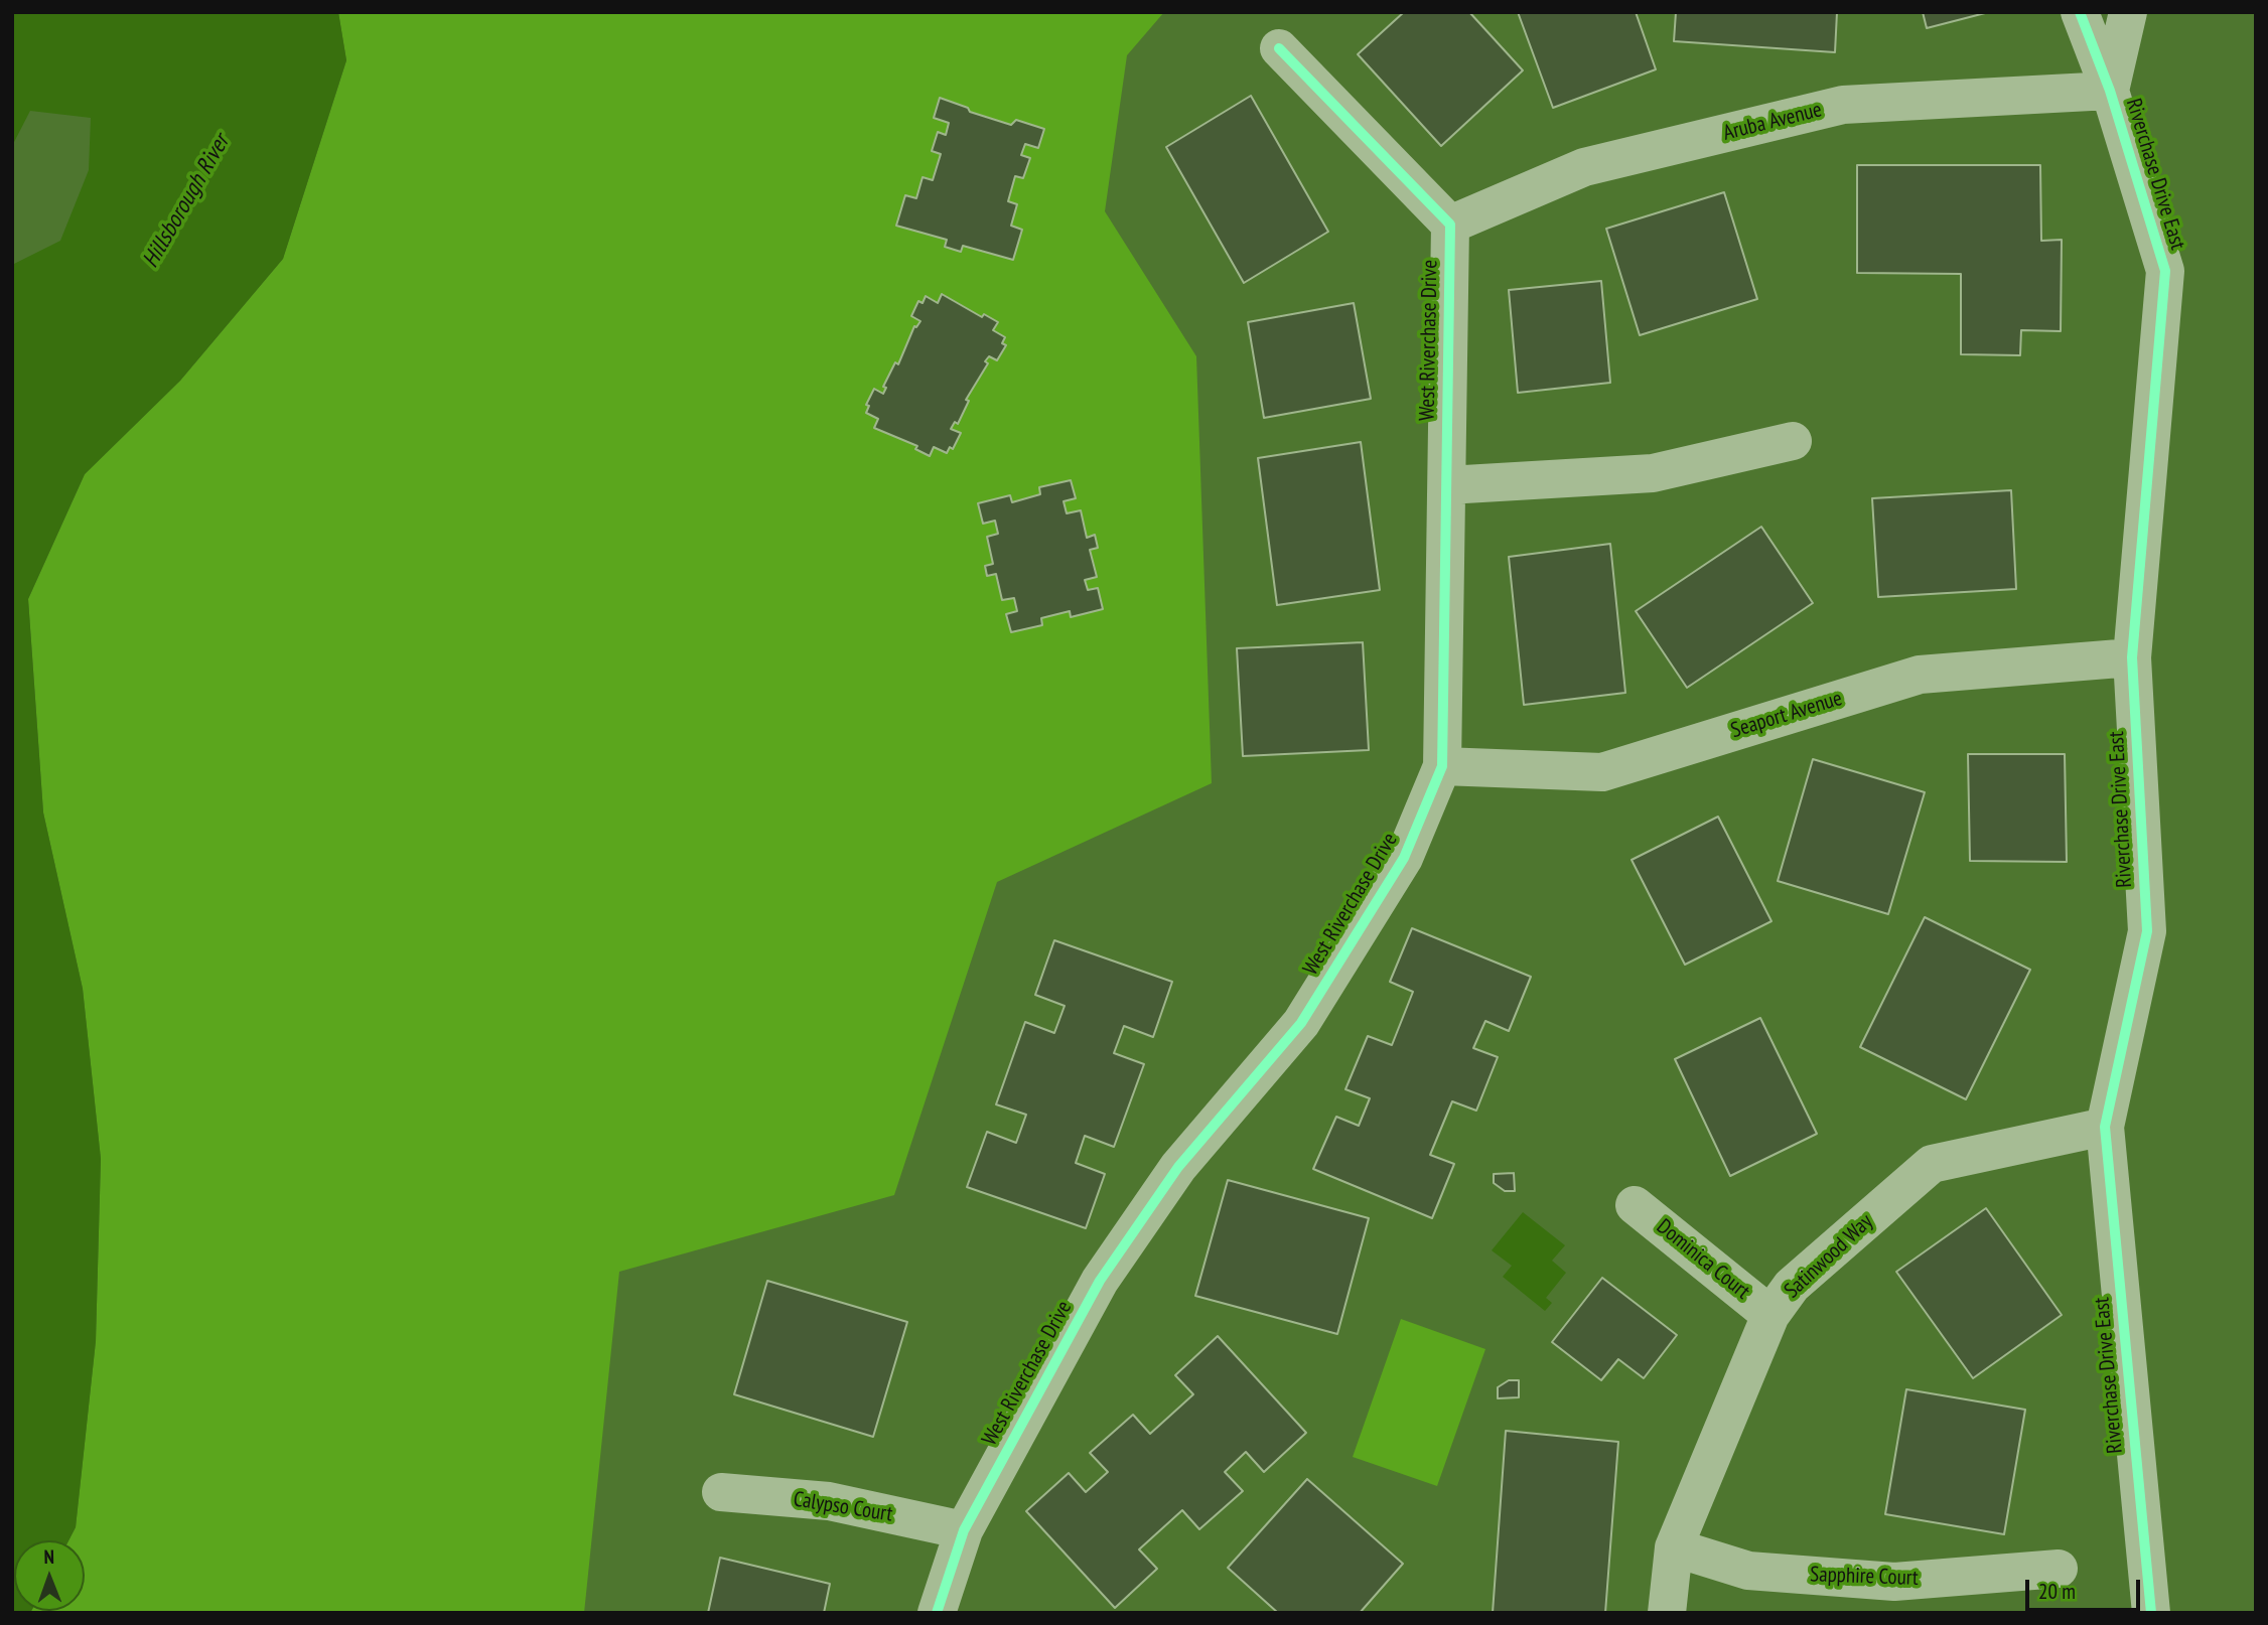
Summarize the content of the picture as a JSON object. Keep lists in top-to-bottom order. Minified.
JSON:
{"streets":{"street":["Aruba Avenue","Riverchase Drive East","West Riverchase Drive","Seaport Avenue","Satinwood Way","Dominica Court","Calypso Court","Sapphire Court"]},"crossings":[["Aruba Avenue","Riverchase Drive East"],["Aruba Avenue","West Riverchase Drive"],["Riverchase Drive East","Seaport Avenue"],["Riverchase Drive East","Satinwood Way"],["West Riverchase Drive","Seaport Avenue"],["West Riverchase Drive","Calypso Court"],["Satinwood Way","Dominica Court"],["Satinwood Way","Sapphire Court"]],"water":["Hillsborough River"],"scale_bar":"20 m","north":"top"}
